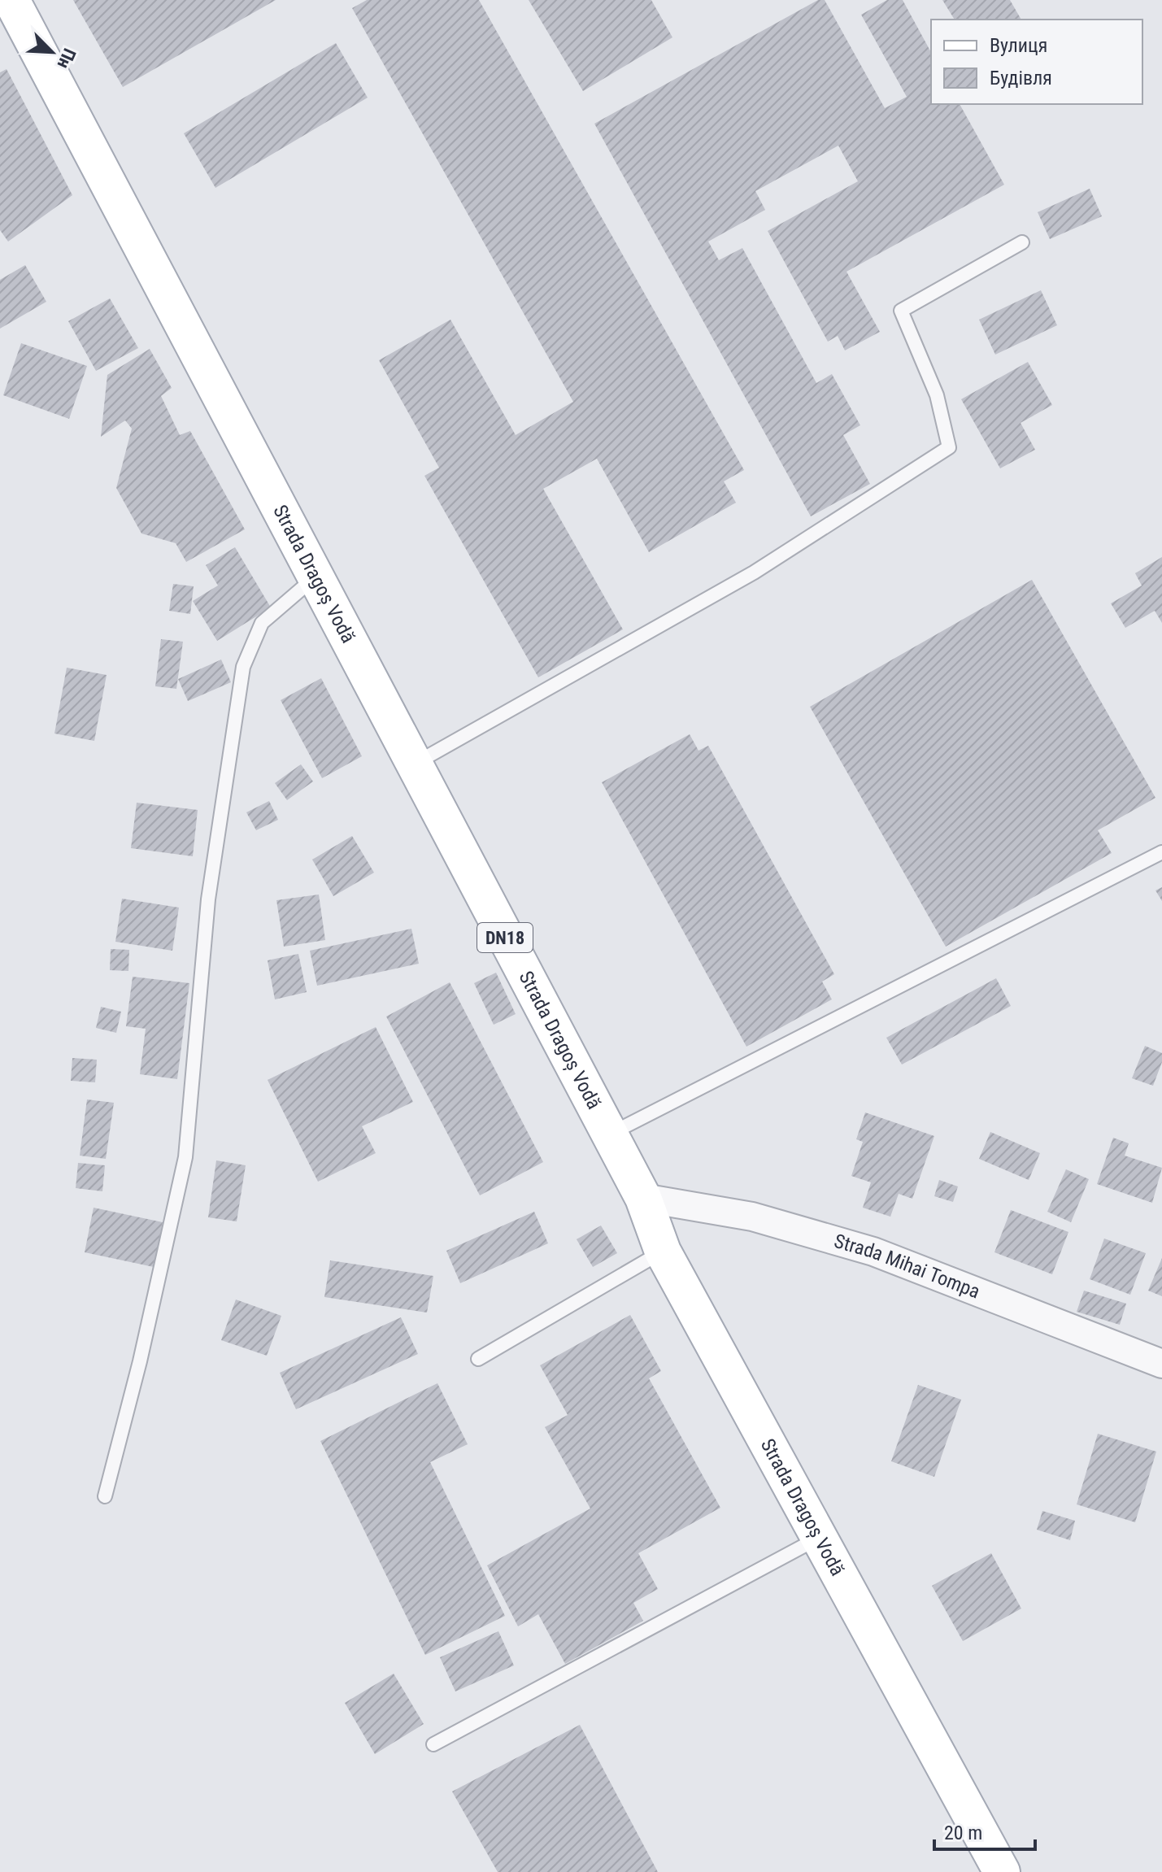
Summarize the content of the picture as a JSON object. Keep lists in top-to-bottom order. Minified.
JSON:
{"streets":{"main road":["Strada Dragoș Vodă","DN18"],"street":["Strada Mihai Tompa"]},"crossings":[["Strada Dragoș Vodă","Strada Mihai Tompa"]],"legend":["Вулиця","Будівля"],"scale_bar":"20 m","north":"bottom right"}
